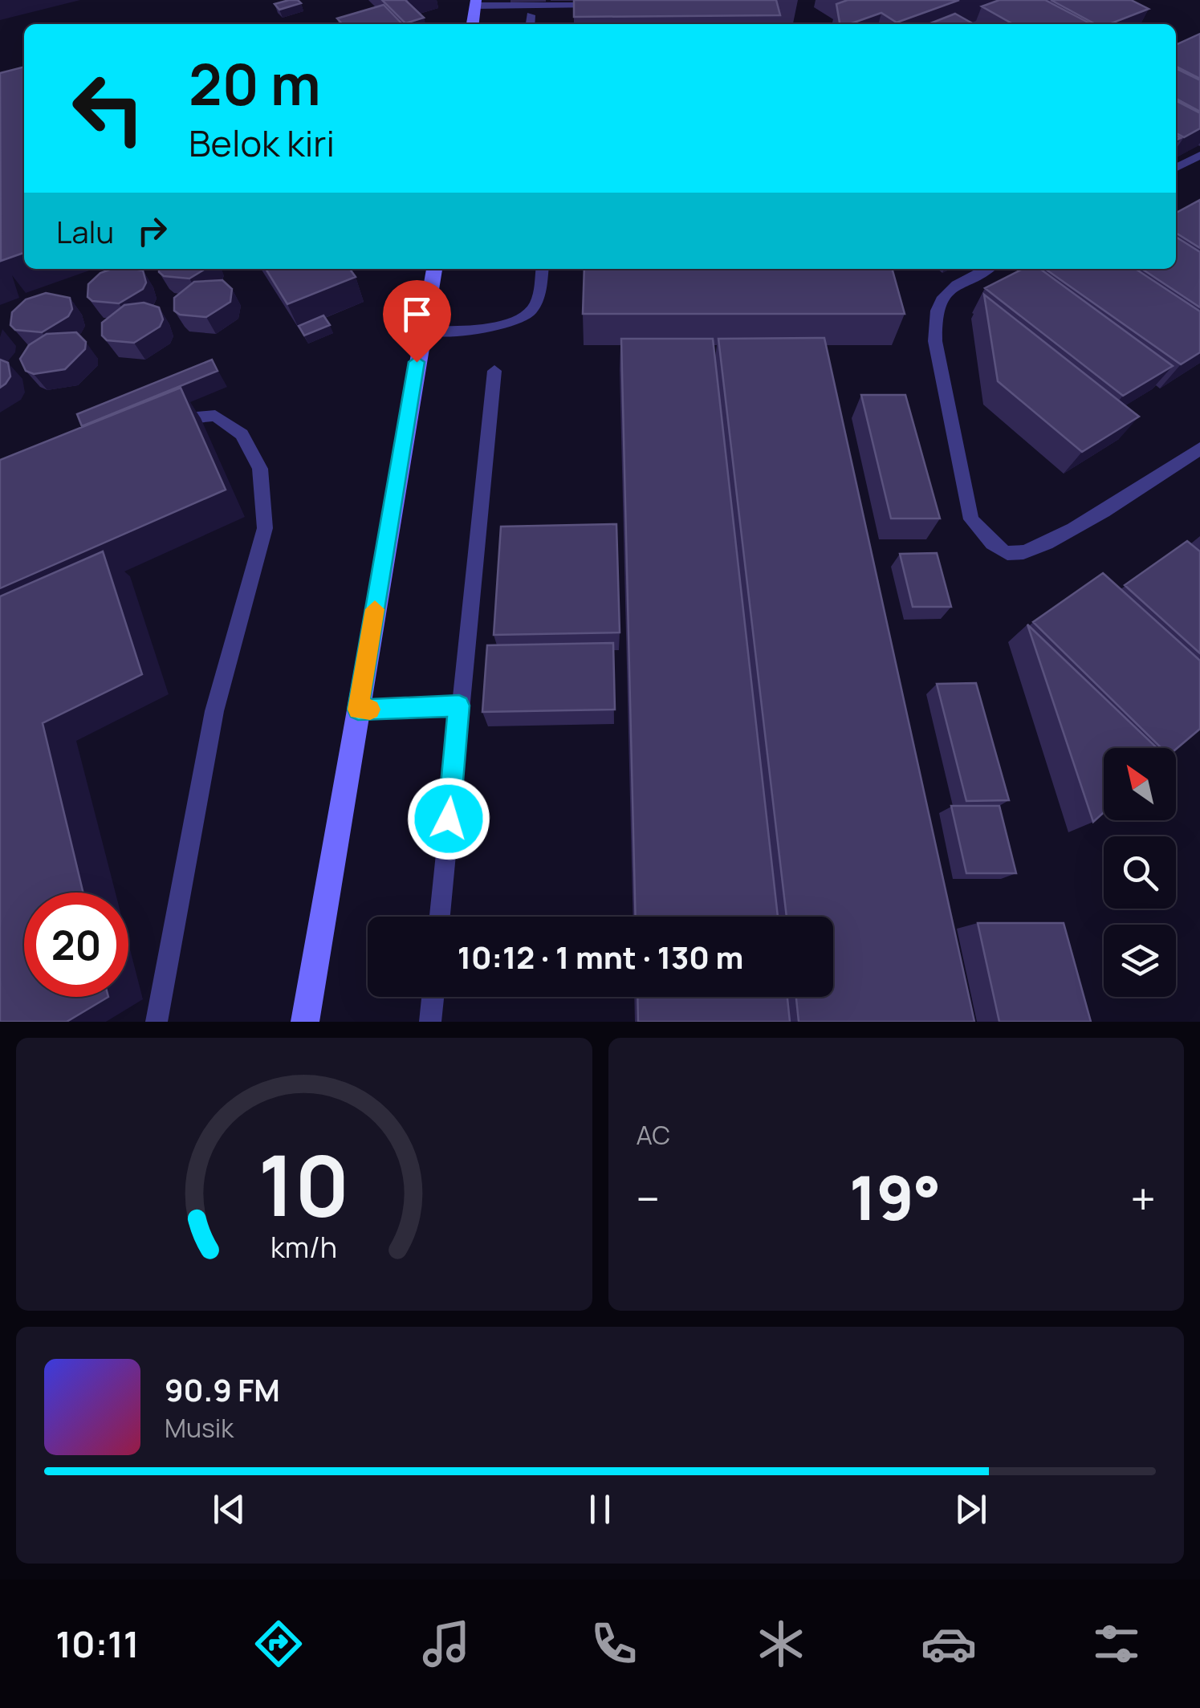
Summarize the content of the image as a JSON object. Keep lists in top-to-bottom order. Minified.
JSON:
{"north":"top left","page":{"turn":["20 m","Belok kiri"],"then":"Lalu","limit":"20","trip":"10:12 · 1 mnt · 130 m","tile":"AC","heat":["−","19°","+"],"song":["90.9 FM","Musik"],"tabs":"10:11","gauge":["10","km/h"]}}
